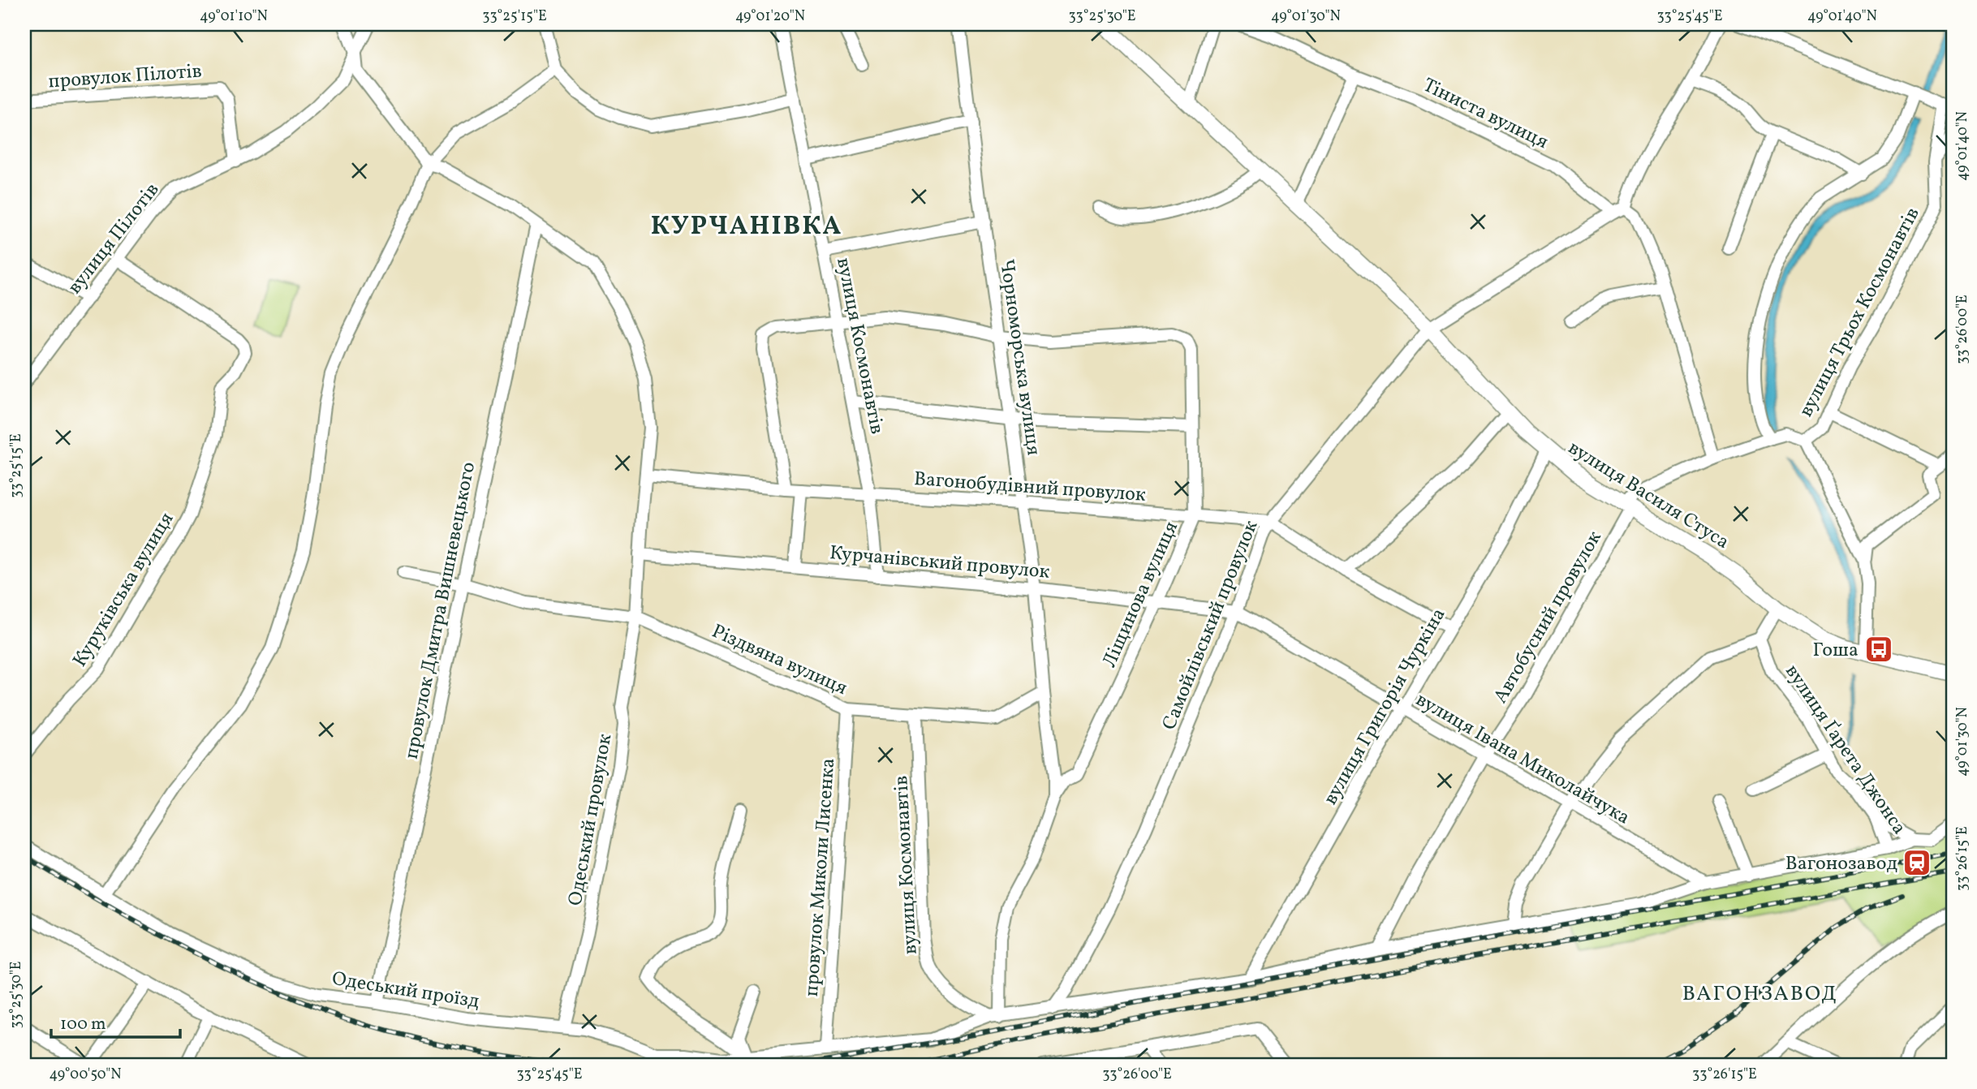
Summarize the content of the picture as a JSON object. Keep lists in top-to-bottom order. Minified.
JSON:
{"streets":{"main road":["вулиця Василя Стуса"],"street":["провулок Пілотів","Тіниста вулиця","вулиця Пілотів","вулиця Трьох Космонавтів","вулиця Космонавтів","Чорноморська вулиця","Вагонобудівний провулок","Курчанівський провулок","Куруківська вулиця","Ліщинова вулиця","провулок Дмитра Вишневецького","Автобусний провулок","Самойлівський провулок","Різдвяна вулиця","вулиця Григорія Чуркіна","вулиця Ґарета Джонса","вулиця Івана Миколайчука","Одеський провулок","провулок Миколи Лисенка","Одеський проїзд"]},"crossings":[["провулок Пілотів","вулиця Пілотів"],["Тіниста вулиця","Самойлівський провулок"],["вулиця Пілотів","Куруківська вулиця"],["вулиця Космонавтів","Вагонобудівний провулок"],["вулиця Космонавтів","Курчанівський провулок"],["вулиця Космонавтів","Ліщинова вулиця"],["вулиця Космонавтів","Різдвяна вулиця"],["вулиця Космонавтів","Одеський проїзд"],["Чорноморська вулиця","Вагонобудівний провулок"],["Чорноморська вулиця","Курчанівський провулок"],["Чорноморська вулиця","Ліщинова вулиця"],["Чорноморська вулиця","Різдвяна вулиця"],["Вагонобудівний провулок","Ліщинова вулиця"],["Вагонобудівний провулок","Самойлівський провулок"],["Вагонобудівний провулок","вулиця Григорія Чуркіна"],["вулиця Василя Стуса","Автобусний провулок"],["вулиця Василя Стуса","Самойлівський провулок"],["вулиця Василя Стуса","вулиця Григорія Чуркіна"],["Курчанівський провулок","Ліщинова вулиця"],["Курчанівський провулок","Самойлівський провулок"],["Курчанівський провулок","вулиця Івана Миколайчука"],["Ліщинова вулиця","Одеський проїзд"],["провулок Дмитра Вишневецького","Різдвяна вулиця"],["провулок Дмитра Вишневецького","Одеський проїзд"],["Автобусний провулок","вулиця Івана Миколайчука"],["Автобусний провулок","Одеський проїзд"],["Самойлівський провулок","вулиця Івана Миколайчука"],["Самойлівський провулок","Одеський проїзд"],["Різдвяна вулиця","Одеський провулок"],["Різдвяна вулиця","провулок Миколи Лисенка"],["вулиця Григорія Чуркіна","вулиця Івана Миколайчука"],["вулиця Григорія Чуркіна","Одеський проїзд"],["вулиця Ґарета Джонса","Одеський проїзд"],["вулиця Івана Миколайчука","Одеський проїзд"],["Одеський провулок","Одеський проїзд"],["провулок Миколи Лисенка","Одеський проїзд"]],"districts":["КУРЧАНІВКА","ВАГОНЗАВОД"],"places":{"bus stop":["Гоша"],"station":["Вагонозавод"]},"scale_bar":"100 m","coordinates":["49°01'10\"N","33°25'15\"E","49°01'20\"N","33°25'30\"E","49°01'30\"N","33°25'45\"E","49°01'40\"N","33°26'00\"E","33°26'15\"E","49°00'50\"N"]}
